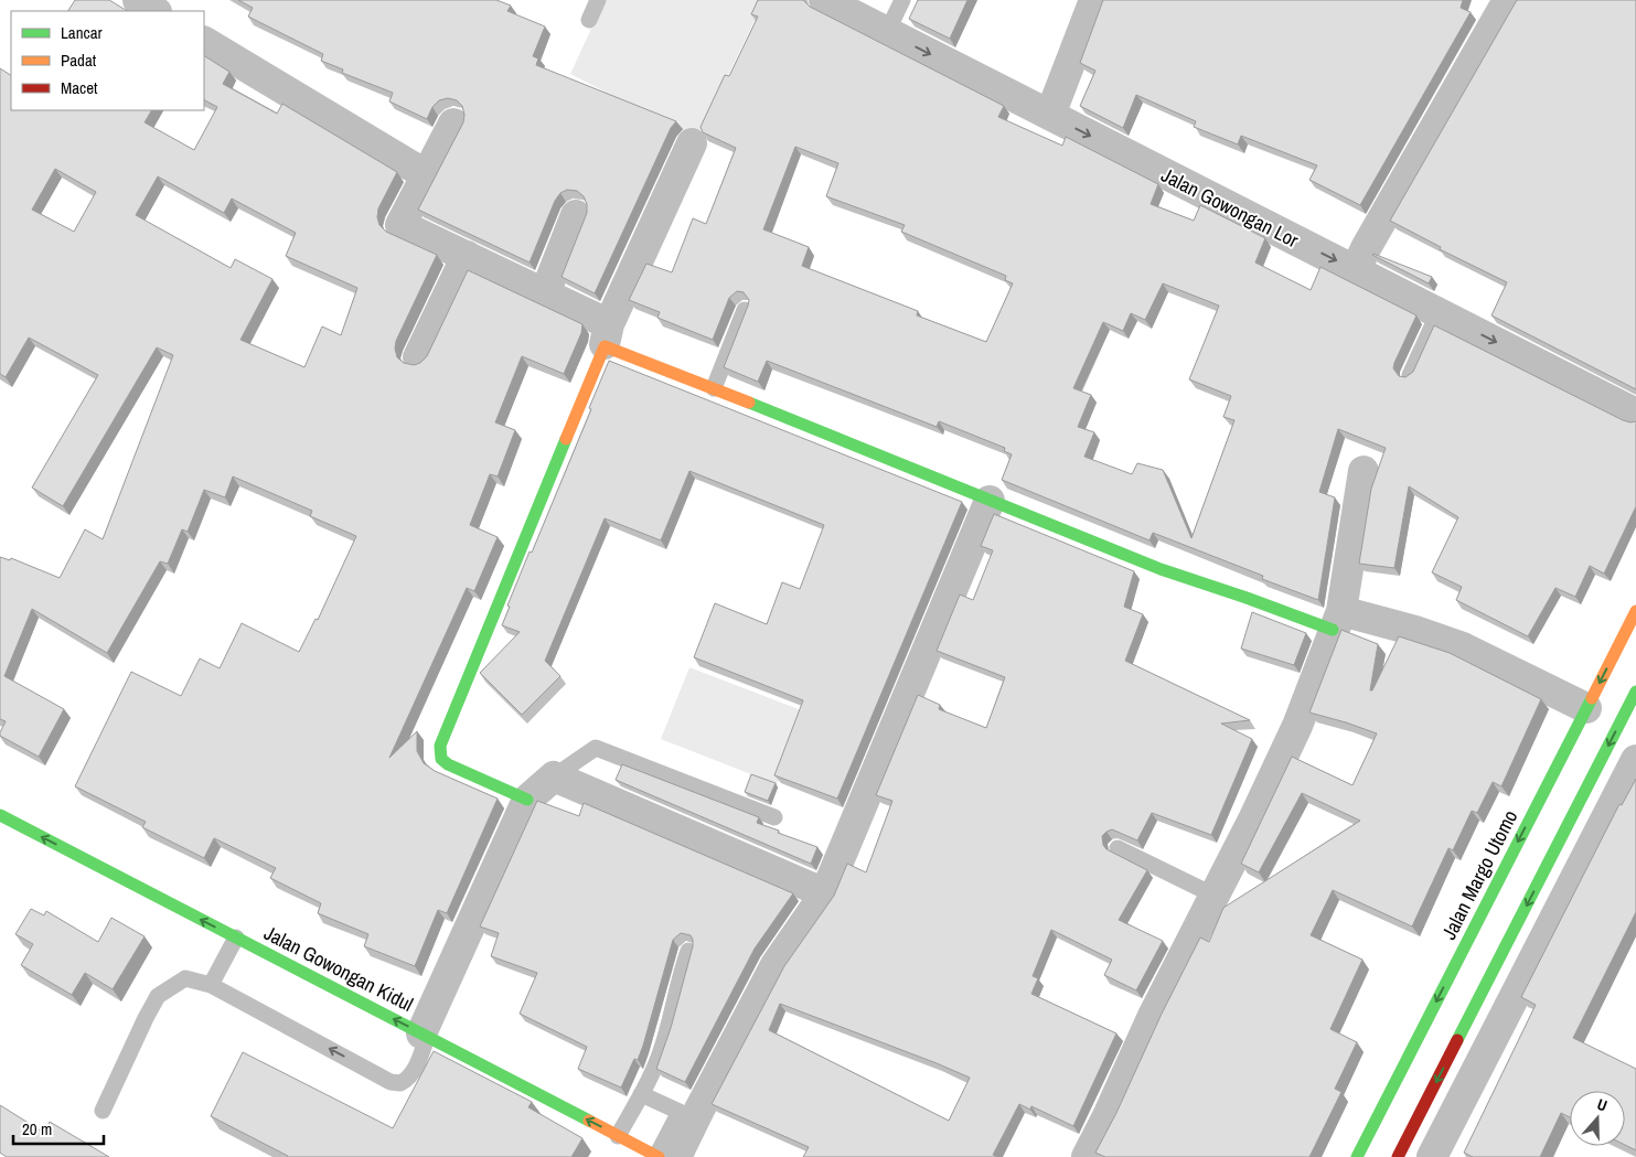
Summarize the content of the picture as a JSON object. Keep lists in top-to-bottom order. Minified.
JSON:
{"streets":{"street":["Jalan Gowongan Lor","Jalan Margo Utomo","Jalan Gowongan Kidul"]},"one_way":["Jalan Gowongan Lor","Jalan Gowongan Kidul"],"legend":["Lancar","Padat","Macet"],"scale_bar":"20 m","north":"top"}
